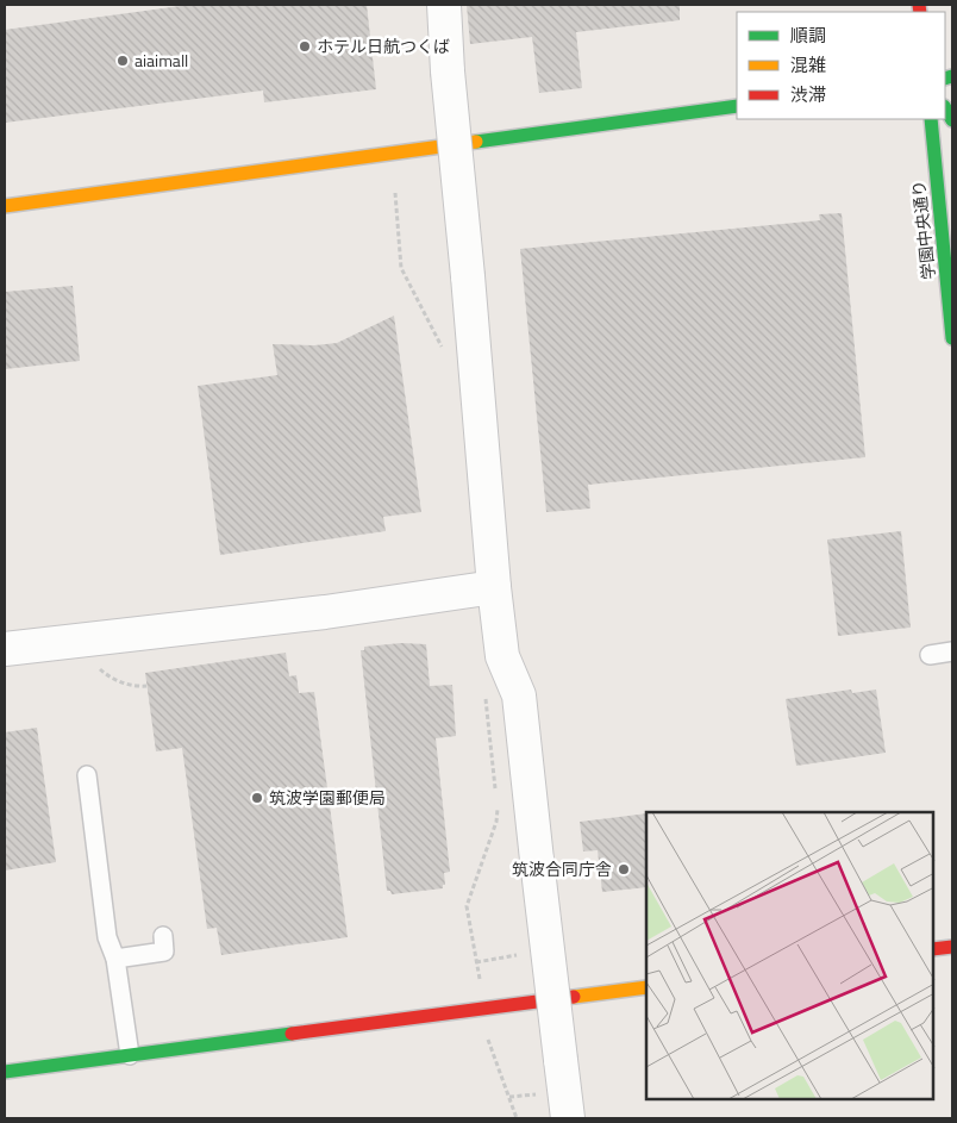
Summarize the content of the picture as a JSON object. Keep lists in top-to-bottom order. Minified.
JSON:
{"streets":{"street":["学園中央通り"]},"places":["ホテル日航つくば","aiaimall","筑波学園郵便局","筑波合同庁舎"],"legend":["順調","混雑","渋滞"]}
